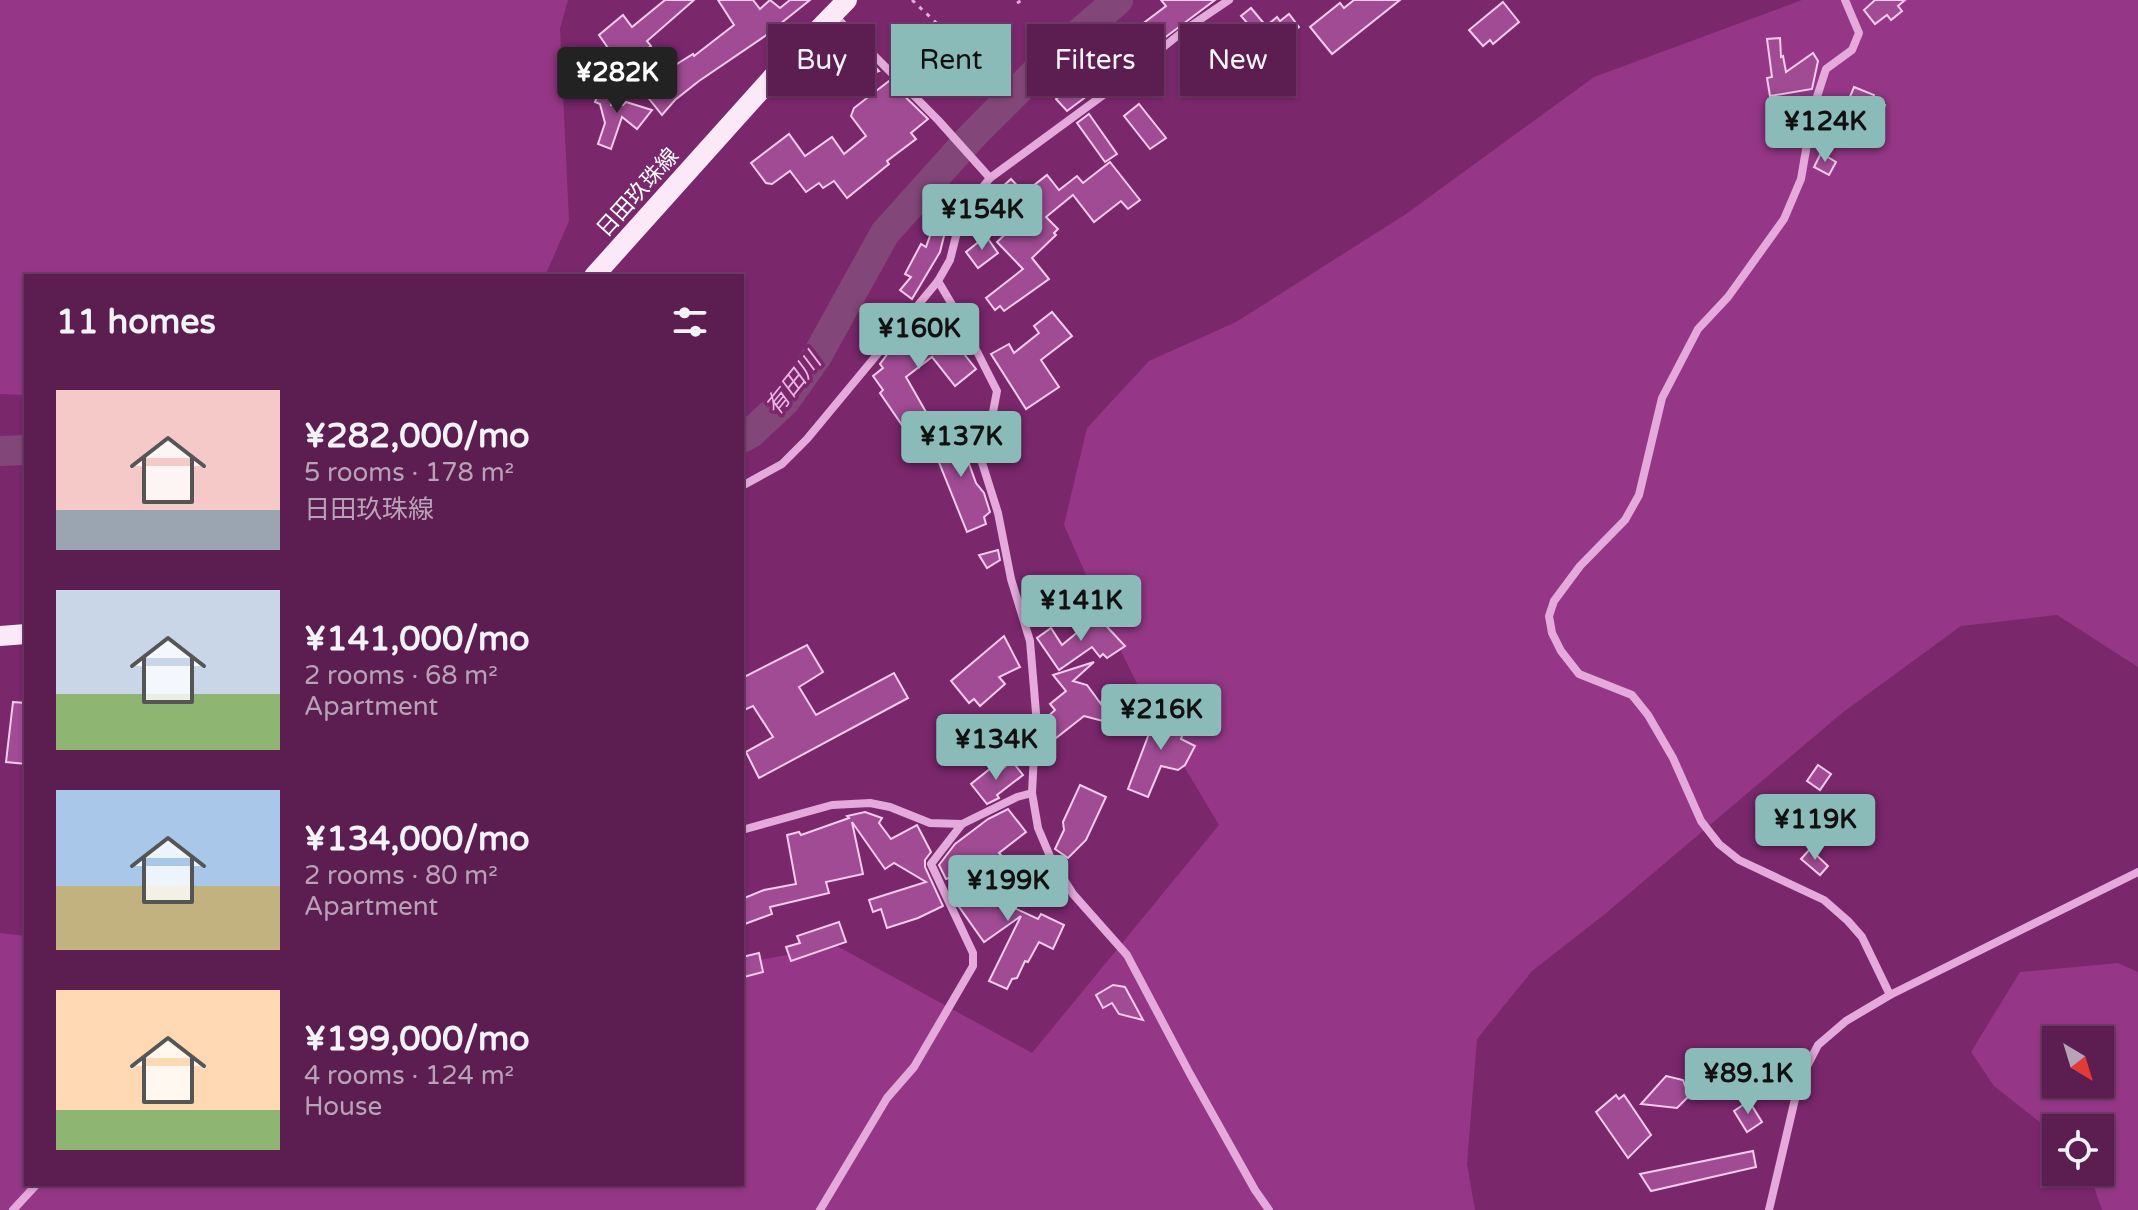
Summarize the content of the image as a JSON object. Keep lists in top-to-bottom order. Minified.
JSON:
{"streets":{"main road":["日田玖珠線"]},"water":["有田川"],"north":"bottom right","page":{"chip":["Buy","Rent","Filters","New"],"price":["¥282K","¥124K","¥154K","¥160K","¥137K","¥141K","¥216K","¥134K","¥119K","¥199K","¥89.1K"],"heading":"11 homes","list":[{"name":"¥282,000/mo","note":"5 rooms · 178 m² · 日田玖珠線"},{"name":"¥141,000/mo","note":"2 rooms · 68 m² · Apartment"},{"name":"¥134,000/mo","note":"2 rooms · 80 m² · Apartment"},{"name":"¥199,000/mo","note":"4 rooms · 124 m² · House"}]}}
